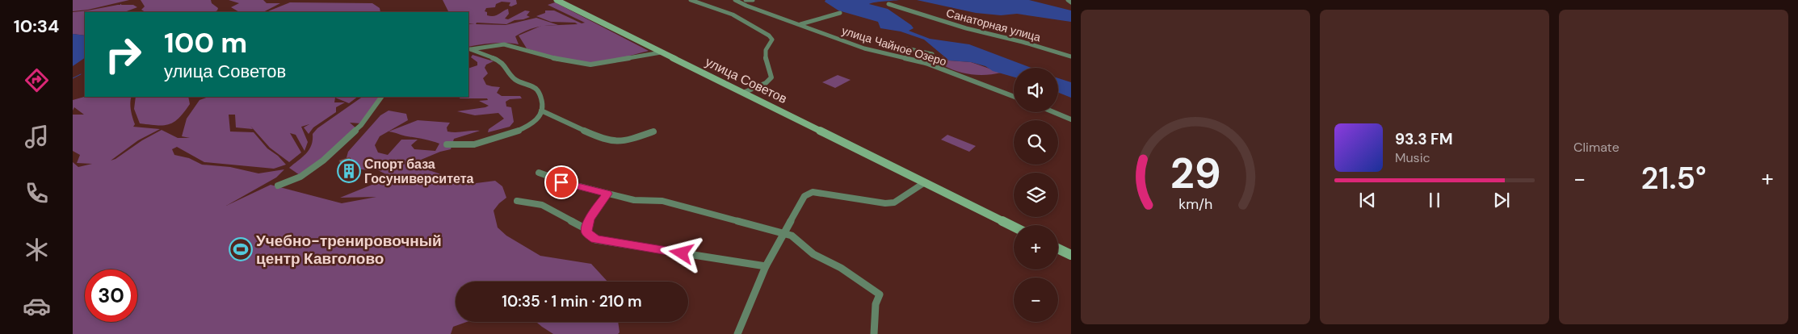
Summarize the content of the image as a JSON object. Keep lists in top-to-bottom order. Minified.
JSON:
{"streets":{"main road":["улица Советов"],"street":["Санаторная улица","улица Чайное Озеро"]},"places":{"building":["Спорт база Госуниверситета"],"sports":["Учебно-тренировочный центр Кавголово"]},"page":{"tabs":"10:34","tile":"Climate","turn":["100 m","улица Советов"],"map_buttons":["+","−"],"song":["93.3 FM","Music"],"heat":["−","21.5°","+"],"limit":"30","trip":"10:35 · 1 min · 210 m","gauge":["29","km/h"]}}
